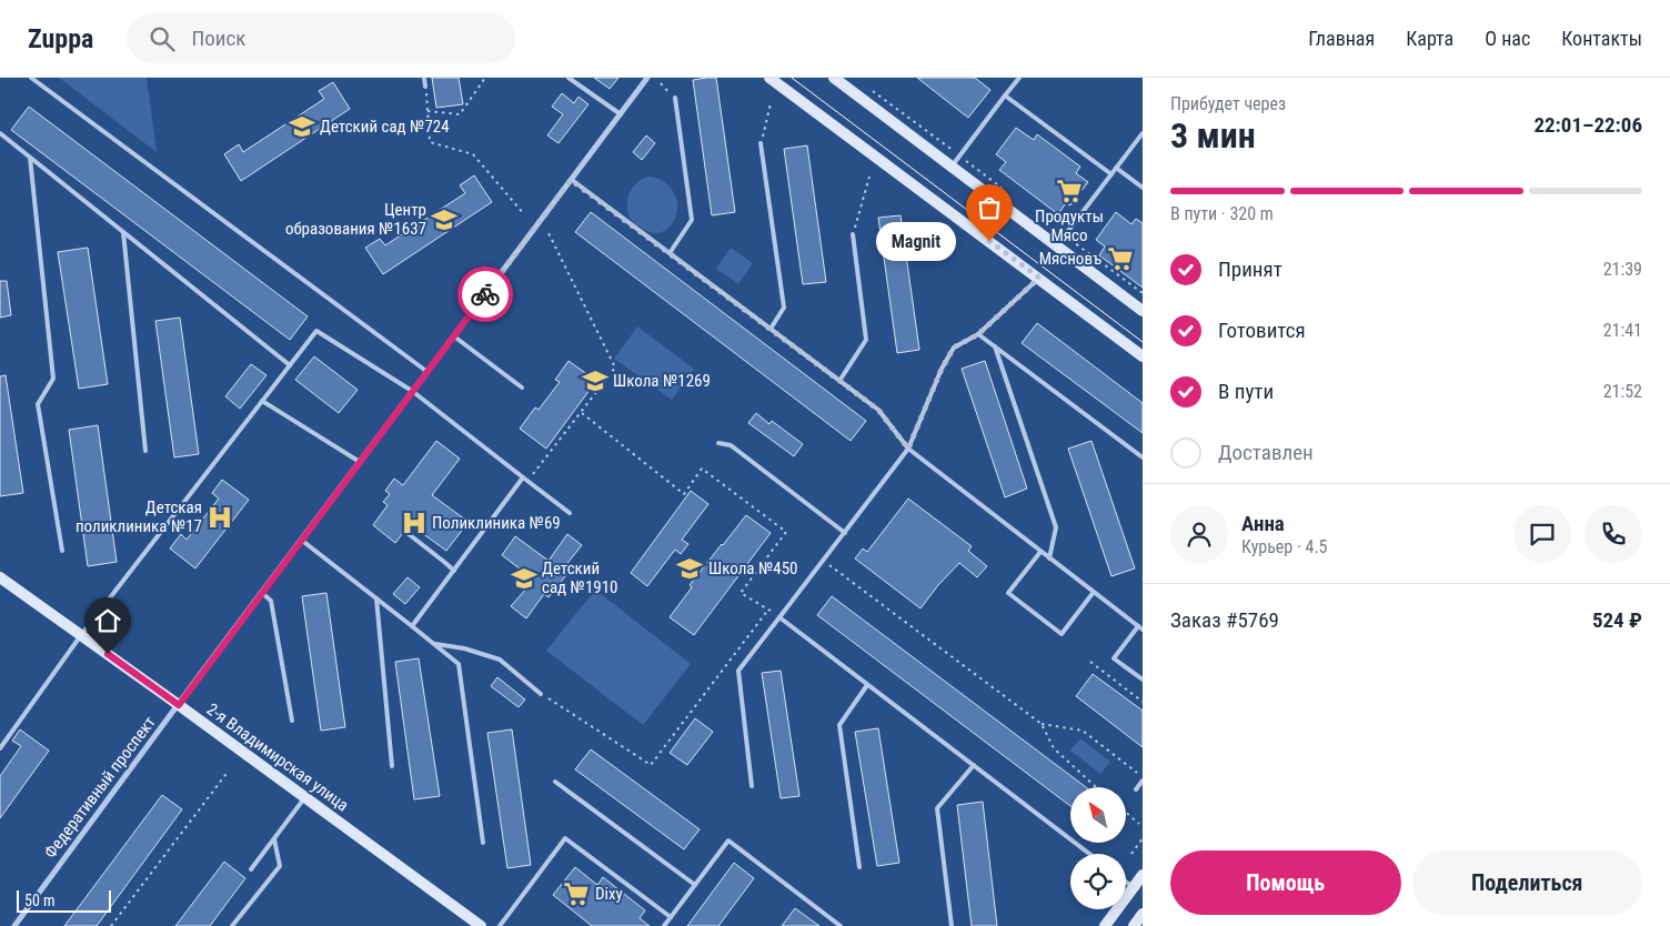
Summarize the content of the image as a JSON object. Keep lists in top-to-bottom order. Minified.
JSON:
{"streets":{"street":["2-я Владимирская улица","Федеративный проспект"]},"crossings":[["2-я Владимирская улица","Федеративный проспект"]],"places":{"school or university":["Детский сад №724","Центр образования №1637","Школа №1269","Школа №450","Детский сад №1910"],"supermarket":["Продукты Мясо","Мясновъ","Dixy"],"other":["Magnit"],"hospital":["Детская поликлиника №17","Поликлиника №69"]},"scale_bar":"50 m","north":"top left","page":{"header":"Zuppa","search":"Поиск","nav":["Главная","Карта","О нас","Контакты"],"heading":["3 мин","Прибудет через","22:01–22:06"],"panel":["Анна","Курьер · 4.5","Заказ #5769","524 ₽"],"bar":"В пути · 320 m","bubble":"Magnit","list":[["Принят","21:39"],["Готовится","21:41"],["В пути","21:52"],"Доставлен"],"buttons":["Помощь","Поделиться"],"scale":"50 m"}}
